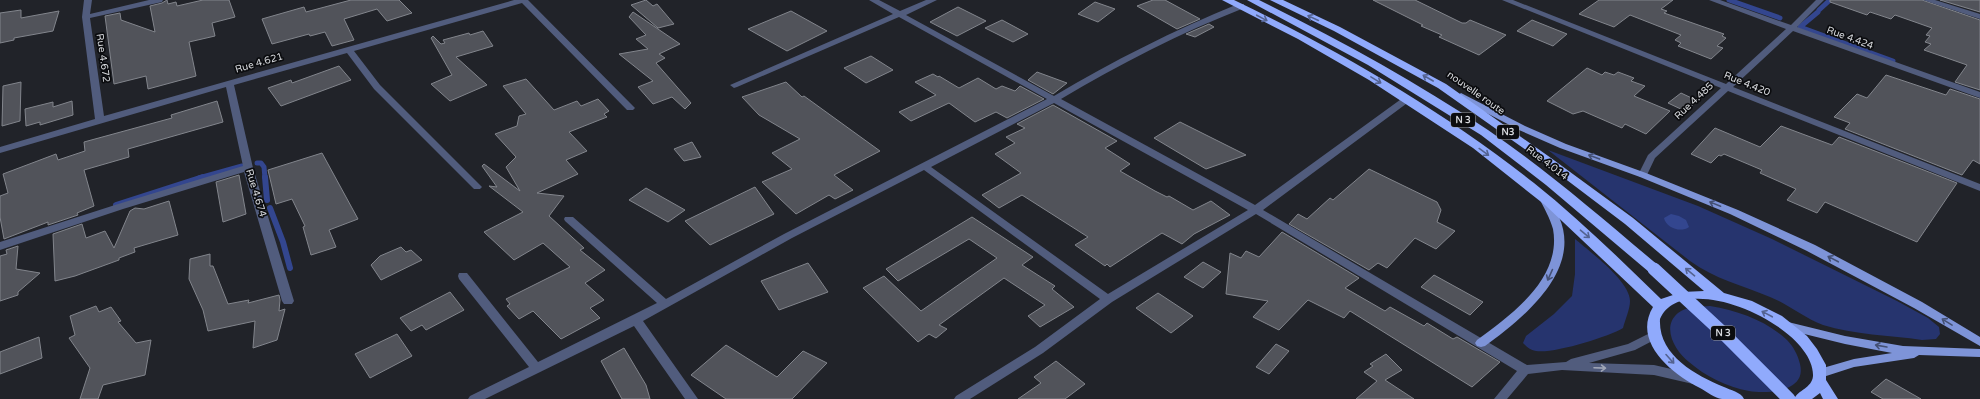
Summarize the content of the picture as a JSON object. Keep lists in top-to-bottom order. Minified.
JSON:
{"streets":{"highway":["nouvelle route","N 3","N3","Rue 4.014"],"street":["Rue 4.424","Rue 4.672","Rue 4.621","Rue 4.420","Rue 4.485","Rue 4.674"]},"crossings":[["Rue 4.424","Rue 4.485"],["Rue 4.672","Rue 4.621"],["Rue 4.621","Rue 4.674"],["Rue 4.420","Rue 4.485"]]}
